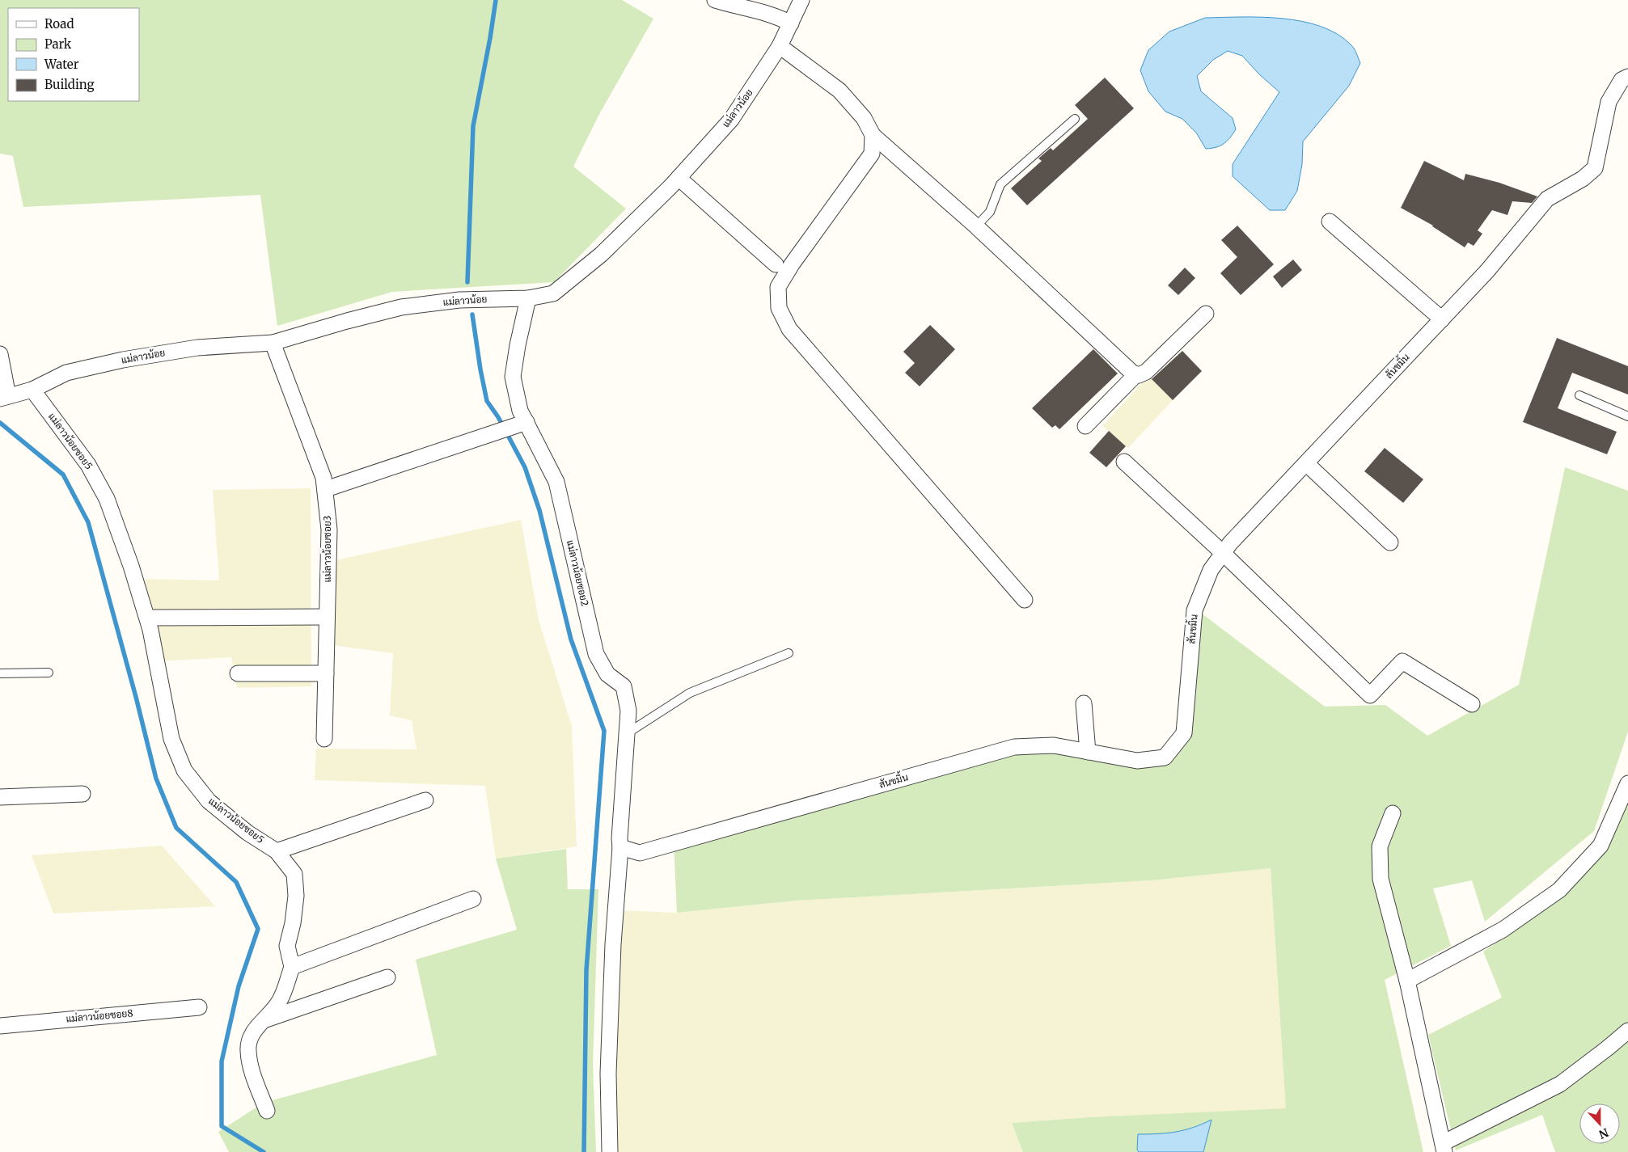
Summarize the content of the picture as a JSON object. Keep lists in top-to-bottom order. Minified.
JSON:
{"streets":{"street":["แม่ลาวน้อย","สันขมิ้น","แม่ลาวน้อยซอย5","แม่ลาวน้อยซอย3","แม่ลาวน้อยซอย2","แม่ลาวน้อยซอย8"]},"crossings":[["แม่ลาวน้อย","แม่ลาวน้อยซอย5"],["แม่ลาวน้อย","แม่ลาวน้อยซอย3"],["แม่ลาวน้อย","แม่ลาวน้อยซอย2"],["สันขมิ้น","แม่ลาวน้อยซอย2"]],"legend":["Road","Park","Water","Building"],"north":"bottom"}
